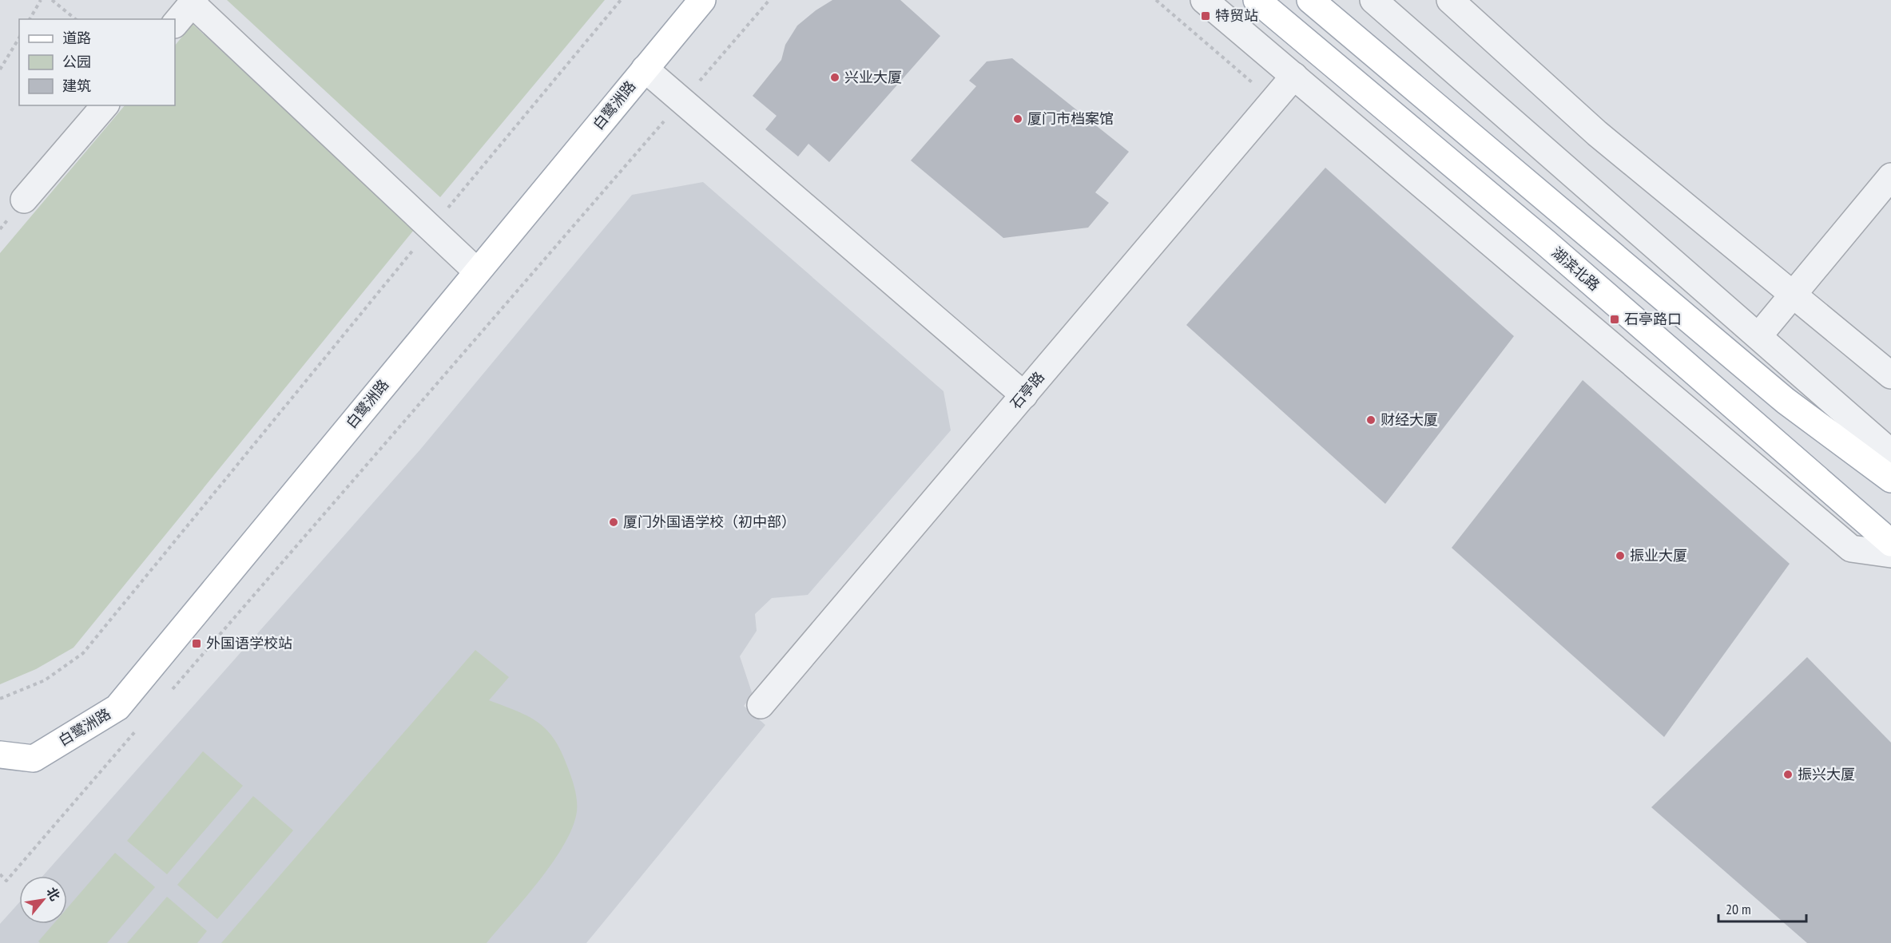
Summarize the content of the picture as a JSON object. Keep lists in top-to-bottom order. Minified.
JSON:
{"streets":{"main road":["白鹭洲路","湖滨北路"],"street":["石亭路"]},"places":{"transit":["特贸站","石亭路口","外国语学校站"],"other":["兴业大厦","厦门市档案馆","财经大厦","厦门外国语学校（初中部）","振业大厦","振兴大厦"]},"legend":["道路","公园","建筑"],"scale_bar":"20 m","north":"top right"}
